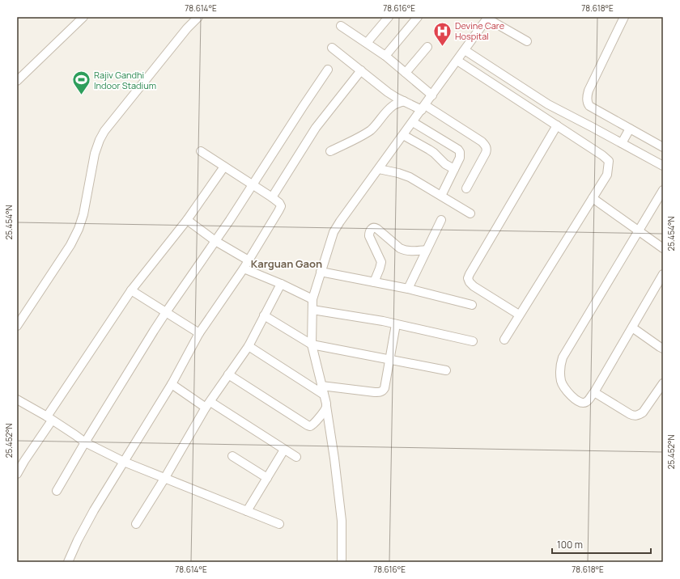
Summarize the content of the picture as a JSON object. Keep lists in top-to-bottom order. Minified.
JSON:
{"districts":["Karguan Gaon"],"places":{"hospital":["Devine Care Hospital"],"sports":["Rajiv Gandhi Indoor Stadium"]},"scale_bar":"100 m","coordinates":["78.614°E","78.616°E","78.618°E","25.454°N","25.452°N"]}
